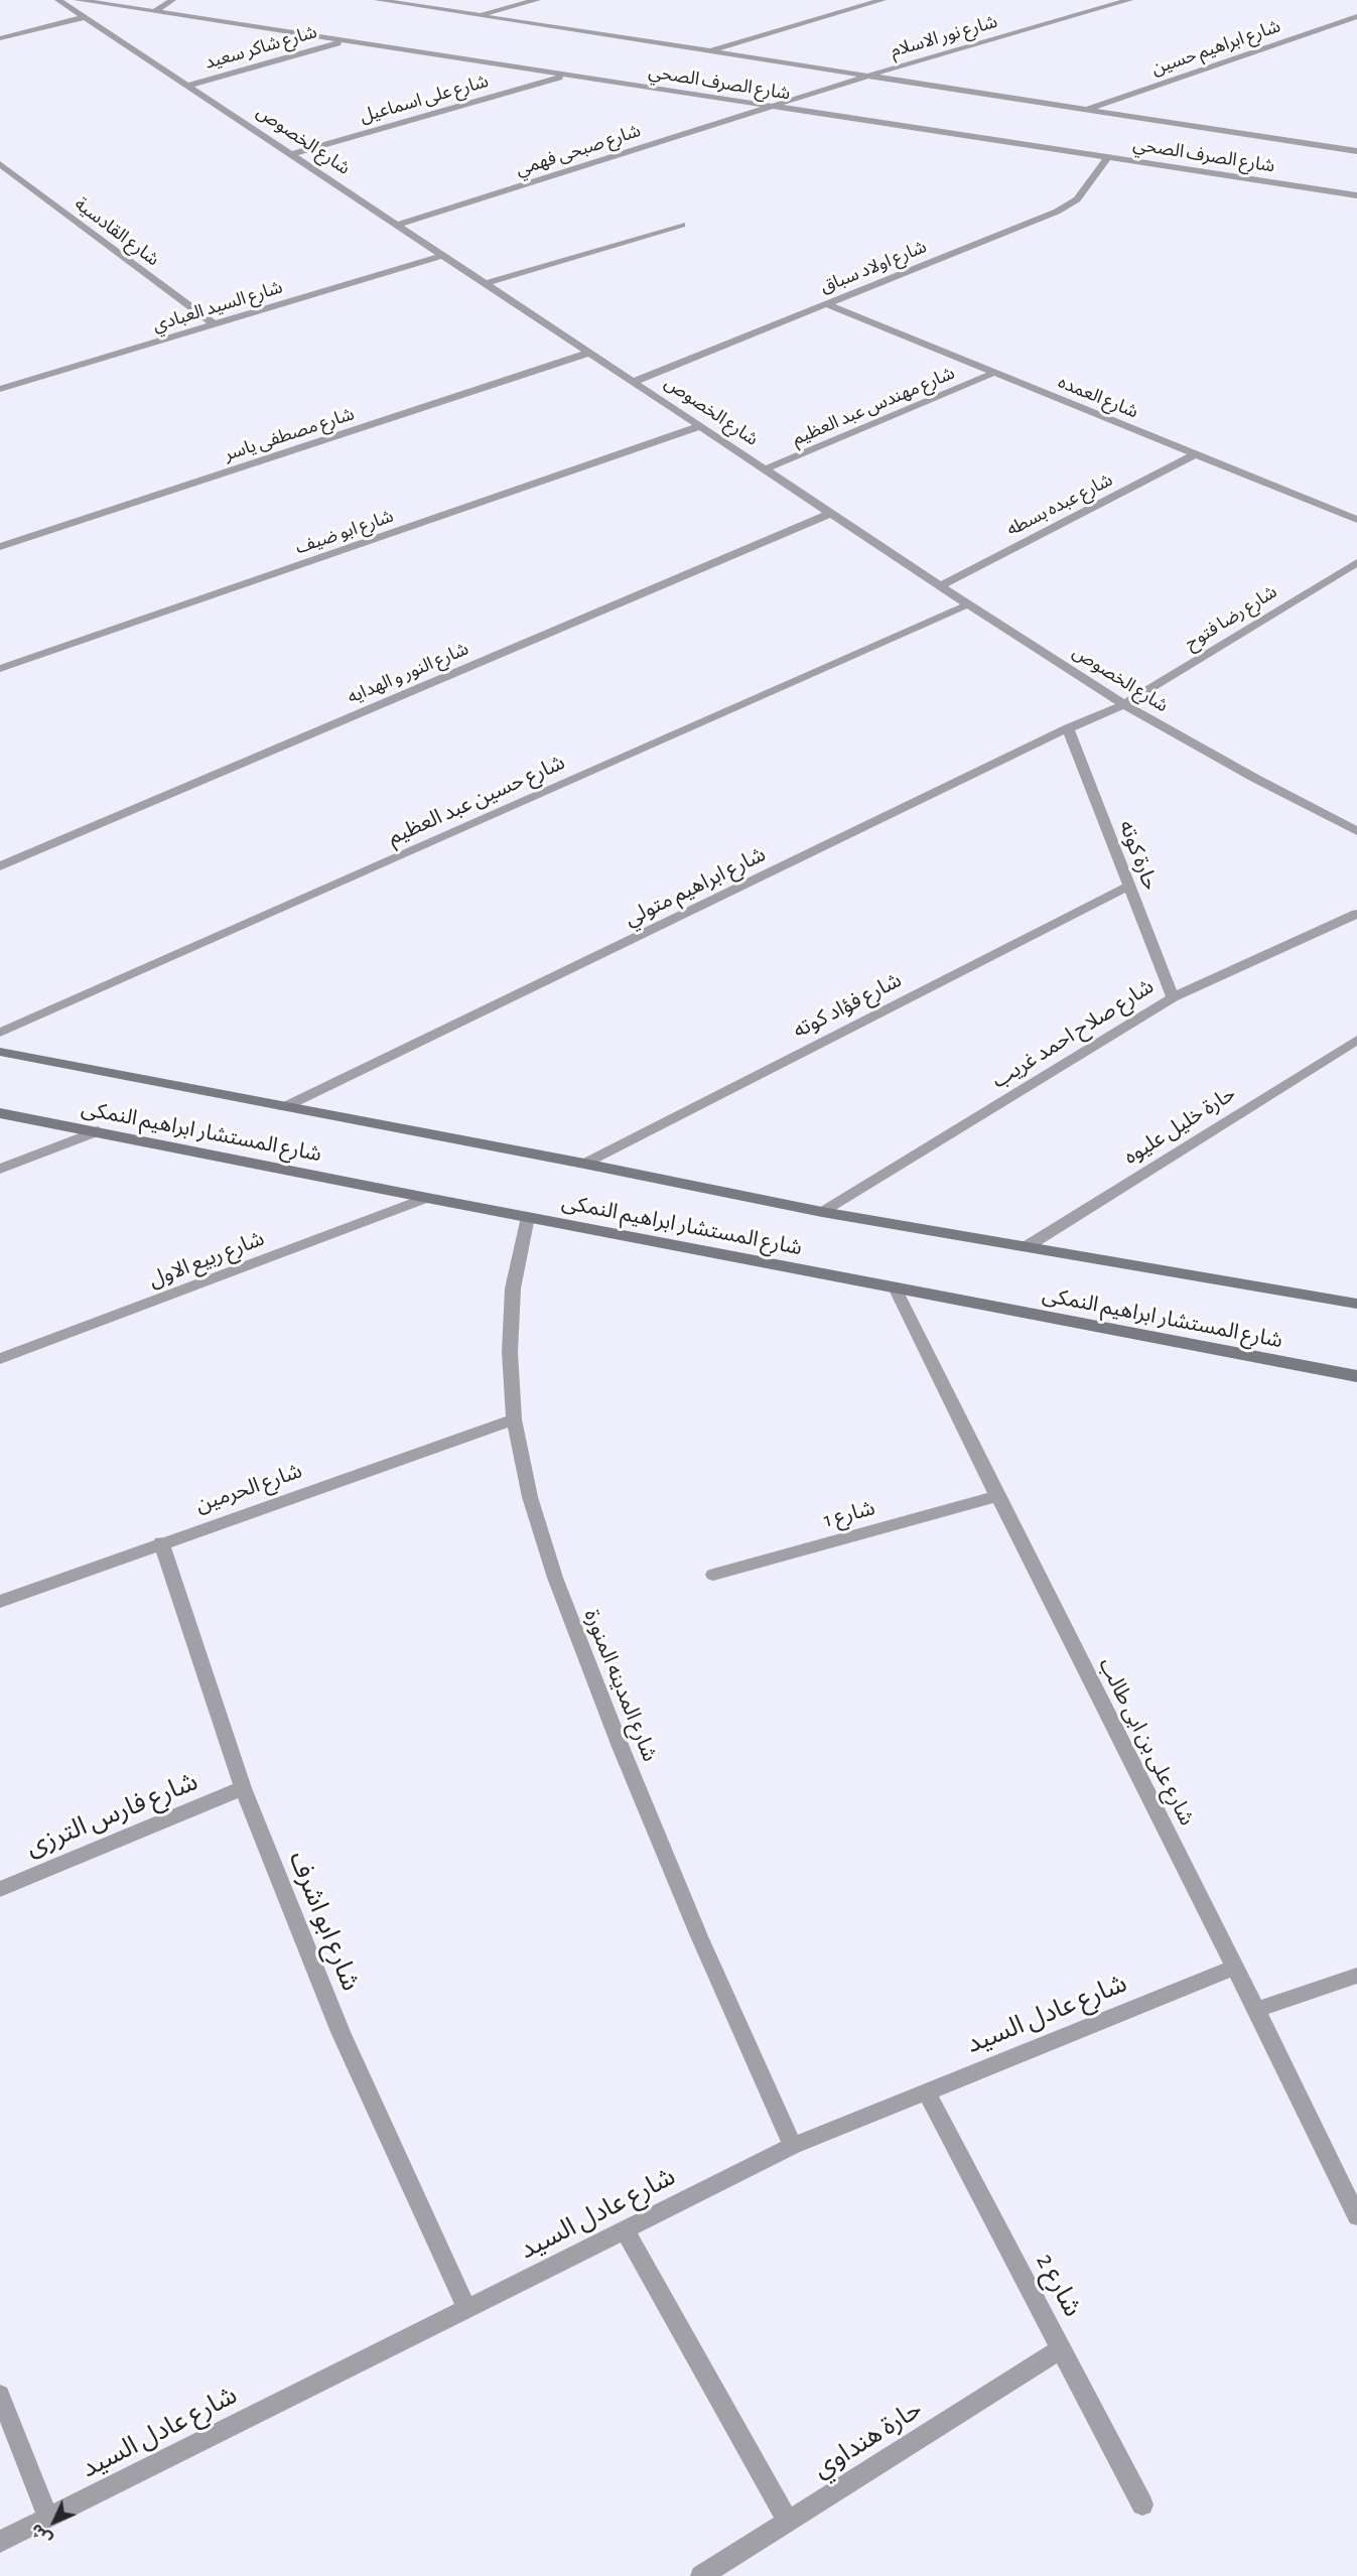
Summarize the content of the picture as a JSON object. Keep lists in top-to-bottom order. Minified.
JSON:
{"streets":{"main road":["شارع المستشار ابراهيم النمكى"],"street":["شارع نور الاسلام","شارع شاكر سعيد","شارع ابراهيم حسين","شارع الصرف الصحي","شارع على اسماعيل","شارع الخصوص","شارع صبحى فهمي","شارع القادسية","شارع اولاد سباق","شارع السيد العبادي","شارع العمده","شارع مهندس عبد العظيم","شارع مصطفى ياسر","شارع عبده بسطه","شارع ابو ضيف","شارع رضا فتوح","شارع النور و الهدايه","شارع حسين عبد العظيم","حارة كوته","شارع ابراهيم متولي","شارع فؤاد كوته","شارع صلاح احمد غريب","حارة خليل عليوه","شارع ربيع الاول","شارع الحرمين","شارع 1","شارع المدينه المنورة","شارع على بن ابى طالب","شارع فارس الترزى","شارع ابو اشرف","شارع عادل السيد","شارع 2","حارة هنداوي"]},"crossings":[["شارع نور الاسلام","شارع الصرف الصحي"],["شارع نور الاسلام","شارع صبحى فهمي"],["شارع شاكر سعيد","شارع الصرف الصحي"],["شارع شاكر سعيد","شارع الخصوص"],["شارع ابراهيم حسين","شارع الصرف الصحي"],["شارع الصرف الصحي","شارع على اسماعيل"],["شارع الصرف الصحي","شارع صبحى فهمي"],["شارع الصرف الصحي","شارع اولاد سباق"],["شارع على اسماعيل","شارع الخصوص"],["شارع الخصوص","شارع صبحى فهمي"],["شارع الخصوص","شارع اولاد سباق"],["شارع الخصوص","شارع السيد العبادي"],["شارع الخصوص","شارع مهندس عبد العظيم"],["شارع الخصوص","شارع مصطفى ياسر"],["شارع الخصوص","شارع عبده بسطه"],["شارع الخصوص","شارع ابو ضيف"],["شارع الخصوص","شارع رضا فتوح"],["شارع الخصوص","شارع النور و الهدايه"],["شارع الخصوص","شارع حسين عبد العظيم"],["شارع الخصوص","شارع ابراهيم متولي"],["شارع القادسية","شارع السيد العبادي"],["شارع اولاد سباق","شارع العمده"],["شارع العمده","شارع مهندس عبد العظيم"],["شارع العمده","شارع عبده بسطه"],["شارع رضا فتوح","شارع ابراهيم متولي"],["حارة كوته","شارع ابراهيم متولي"],["حارة كوته","شارع فؤاد كوته"],["حارة كوته","شارع صلاح احمد غريب"],["شارع ابراهيم متولي","شارع المستشار ابراهيم النمكى"],["شارع فؤاد كوته","شارع المستشار ابراهيم النمكى"],["شارع صلاح احمد غريب","شارع المستشار ابراهيم النمكى"],["حارة خليل عليوه","شارع المستشار ابراهيم النمكى"],["شارع المستشار ابراهيم النمكى","شارع ربيع الاول"],["شارع المستشار ابراهيم النمكى","شارع المدينه المنورة"],["شارع المستشار ابراهيم النمكى","شارع على بن ابى طالب"],["شارع الحرمين","شارع المدينه المنورة"],["شارع الحرمين","شارع ابو اشرف"],["شارع 1","شارع على بن ابى طالب"],["شارع المدينه المنورة","شارع عادل السيد"],["شارع على بن ابى طالب","شارع عادل السيد"],["شارع فارس الترزى","شارع ابو اشرف"],["شارع ابو اشرف","شارع عادل السيد"],["شارع عادل السيد","شارع 2"],["شارع 2","حارة هنداوي"]],"north":"bottom left"}
